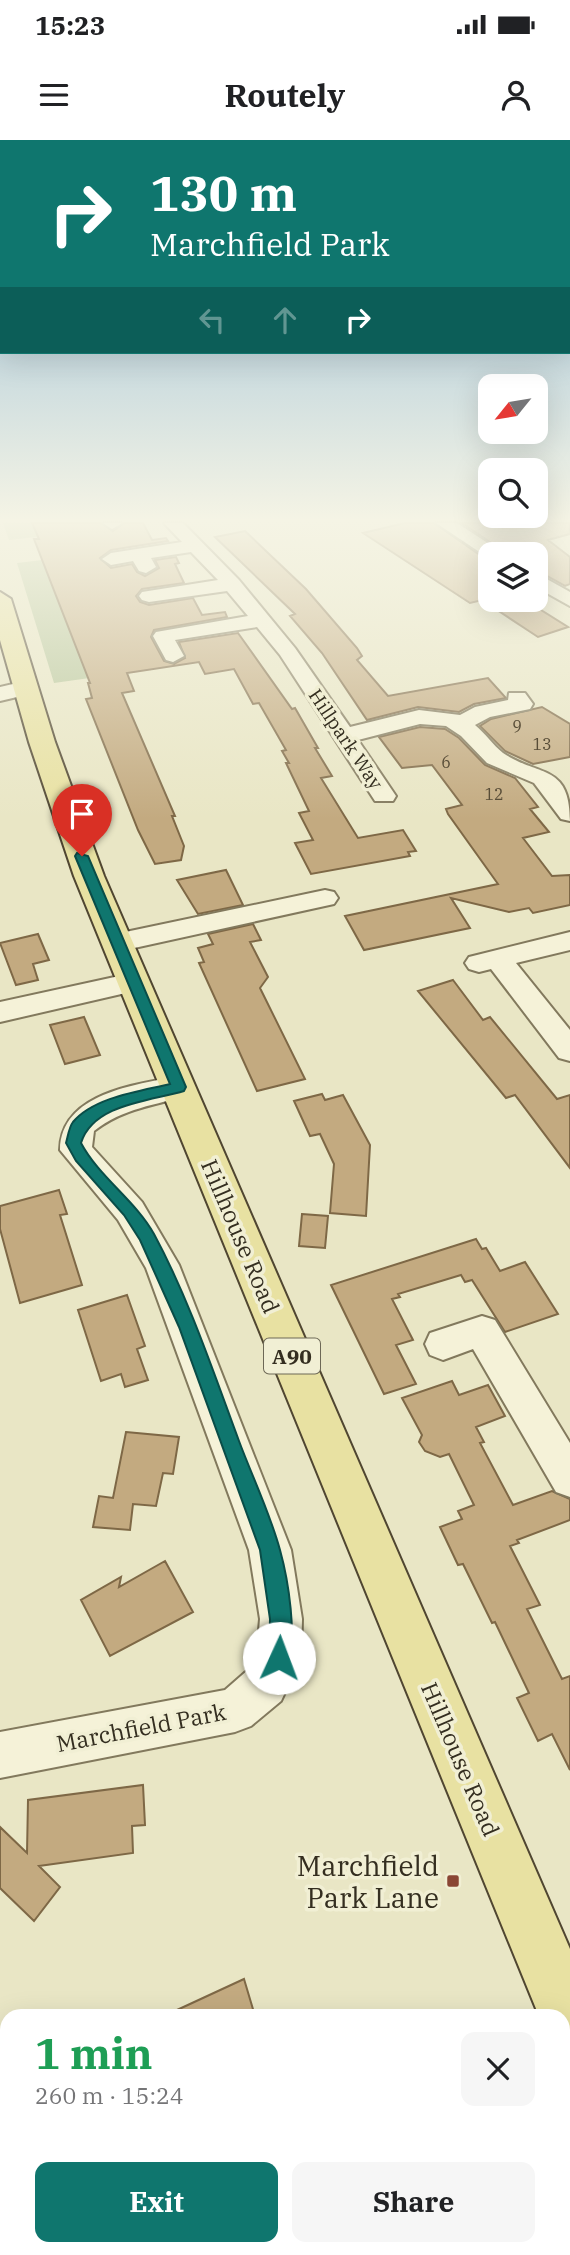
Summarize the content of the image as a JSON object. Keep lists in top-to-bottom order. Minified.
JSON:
{"streets":{"main road":["Hillhouse Road","A90"],"street":["Hillpark Way","Marchfield Park"]},"crossings":[["Hillhouse Road","Marchfield Park"]],"places":{"transit":["Marchfield Park Lane"]},"house_numbers":["9","13","6","12"],"north":"bottom left","page":{"status":"15:23","header":"Routely","turn":["130 m","Marchfield Park"],"heading":["1 min","260 m · 15:24"],"buttons":["Exit","Share"]}}
